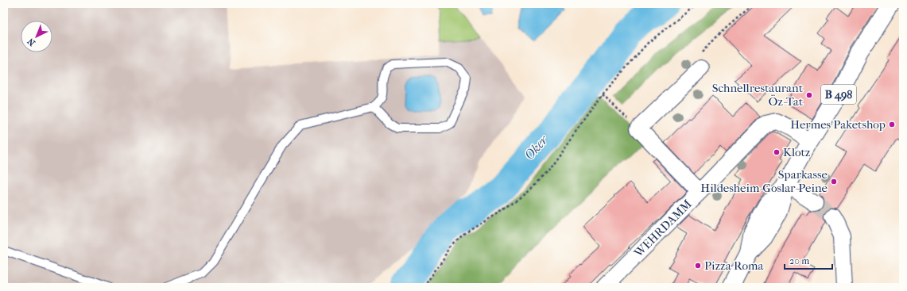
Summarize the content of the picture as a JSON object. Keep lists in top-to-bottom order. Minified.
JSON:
{"streets":{"main road":["B 498"],"street":["WEHRDAMM"]},"crossings":[["B 498","WEHRDAMM"]],"water":["Oker"],"places":["Schnellrestaurant Öz-Tat","Hermes Paketshop","Klotz","Sparkasse Hildesheim-Goslar-Peine","Pizza Roma"],"scale_bar":"20 m","north":"bottom left"}
